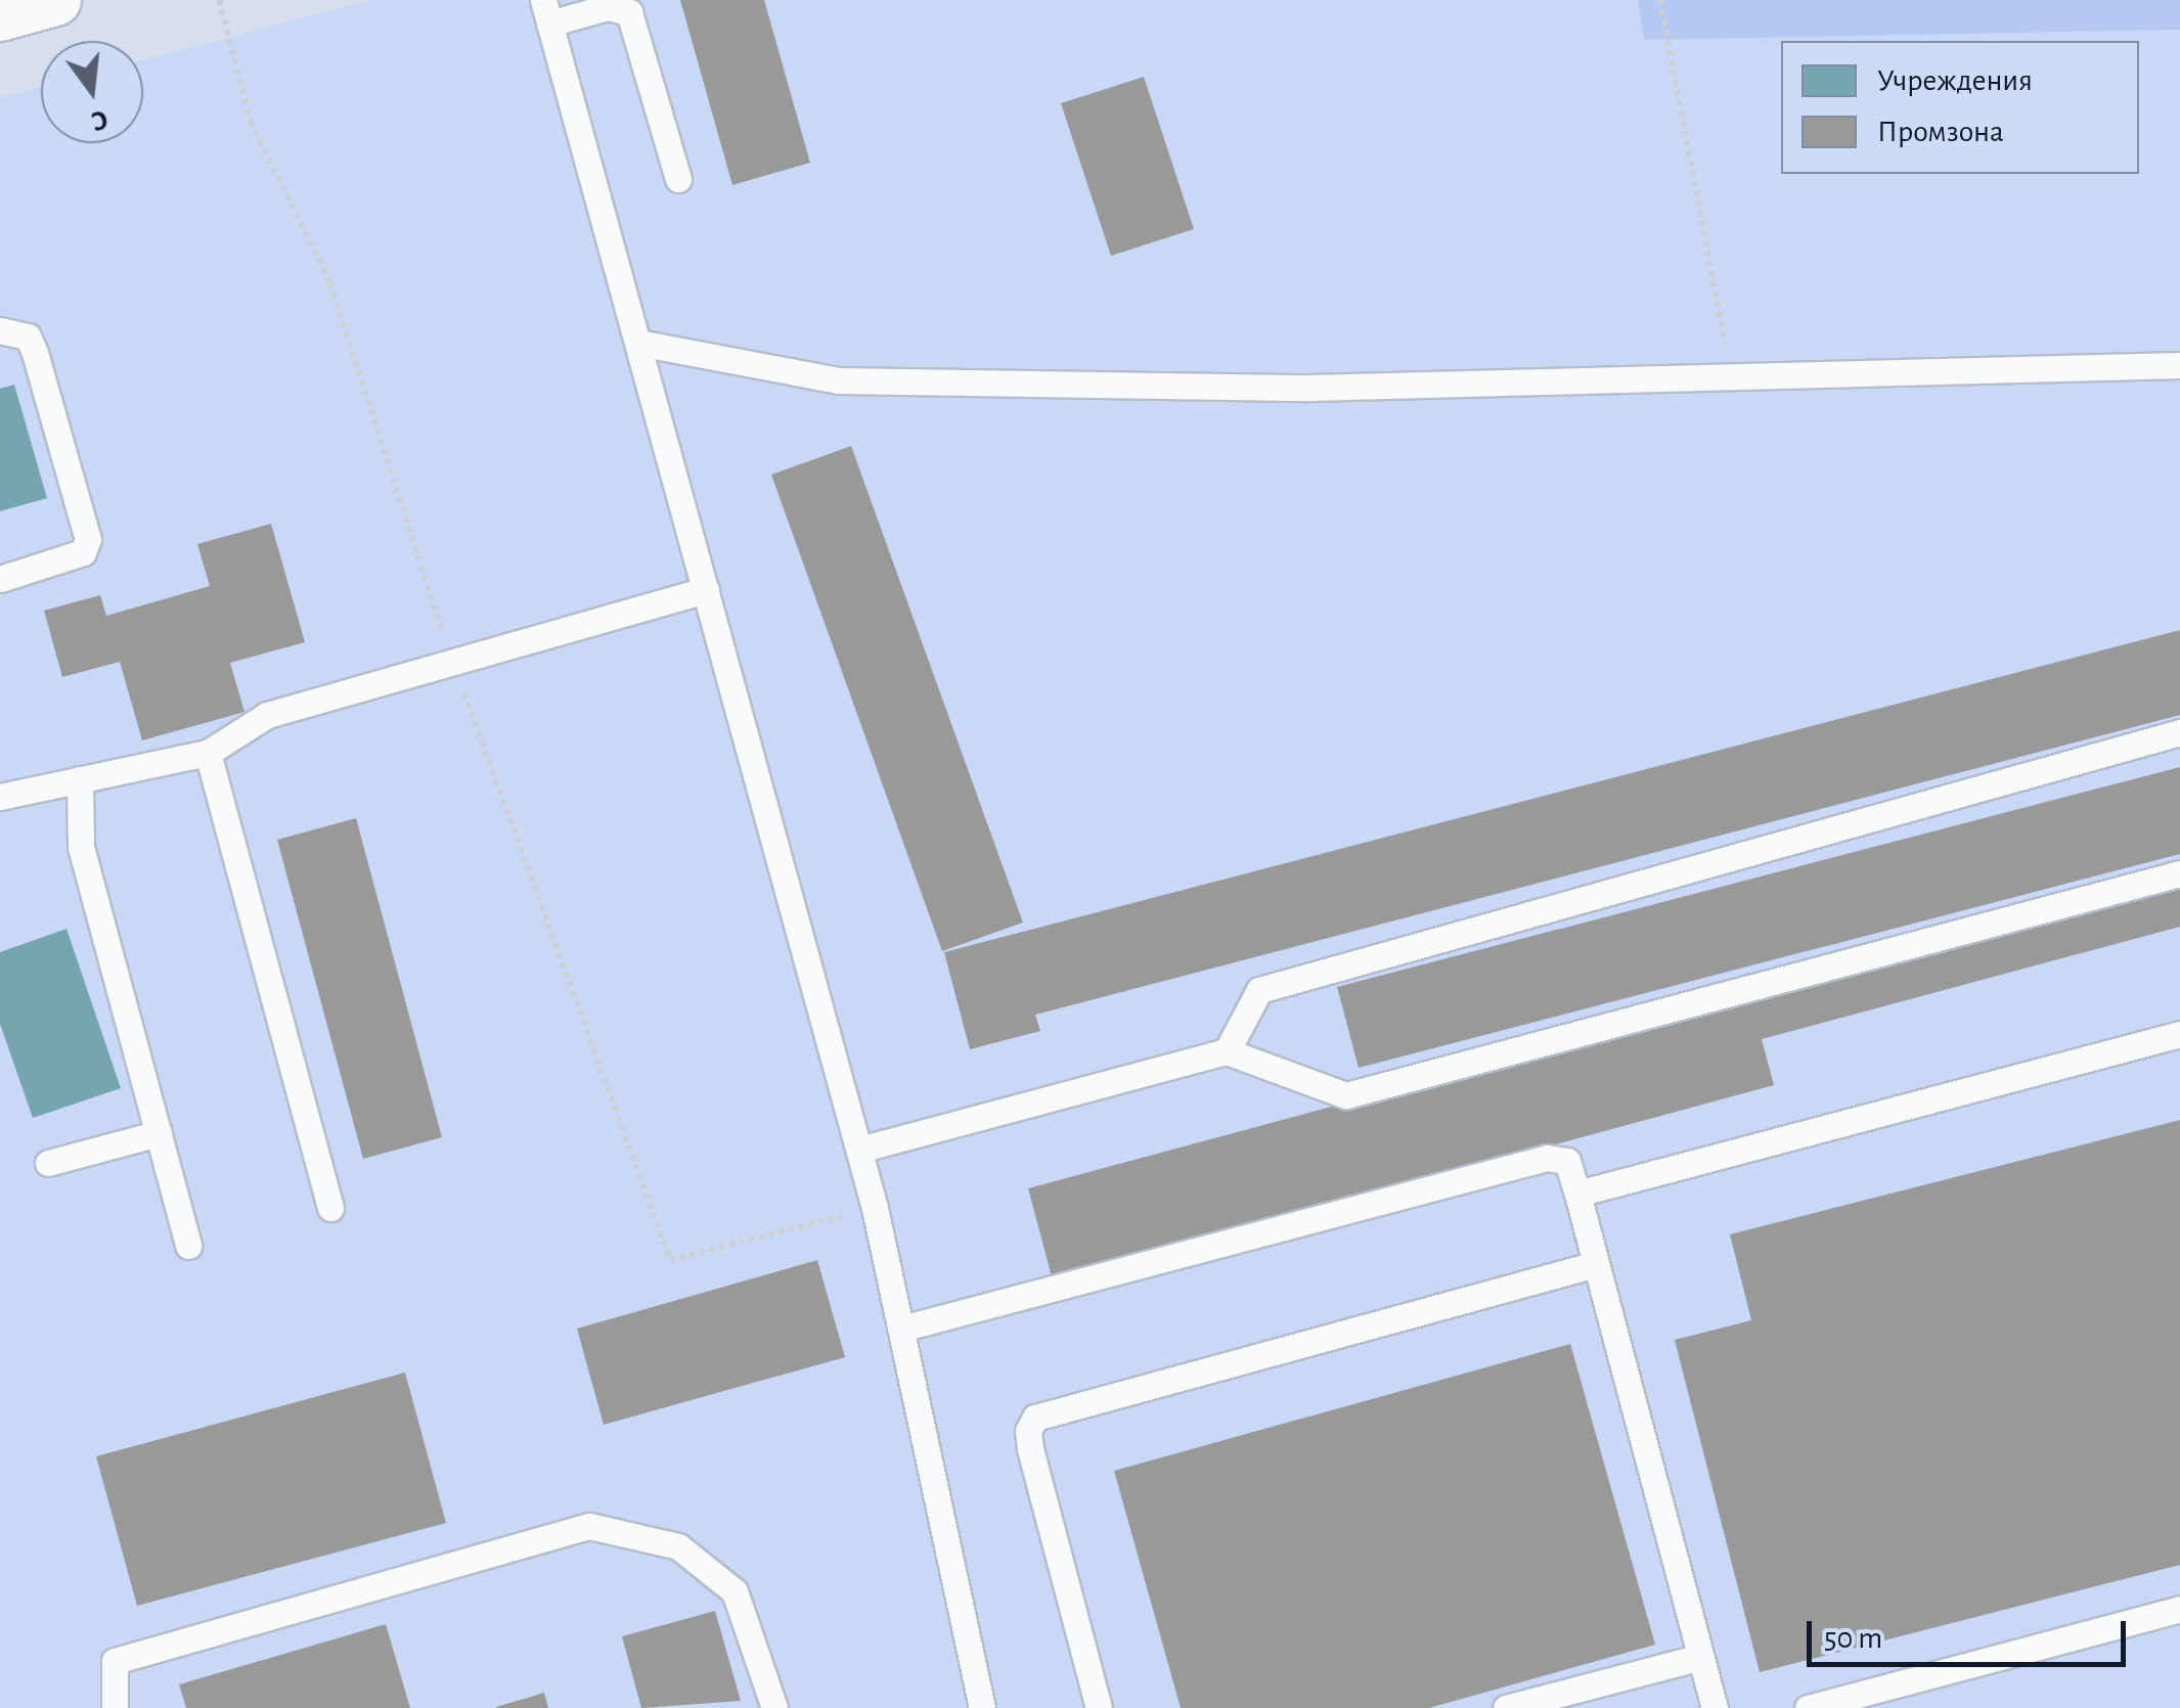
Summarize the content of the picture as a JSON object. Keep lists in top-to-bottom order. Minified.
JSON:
{"legend":["Учреждения","Промзона"],"scale_bar":"50 m","north":"bottom"}
